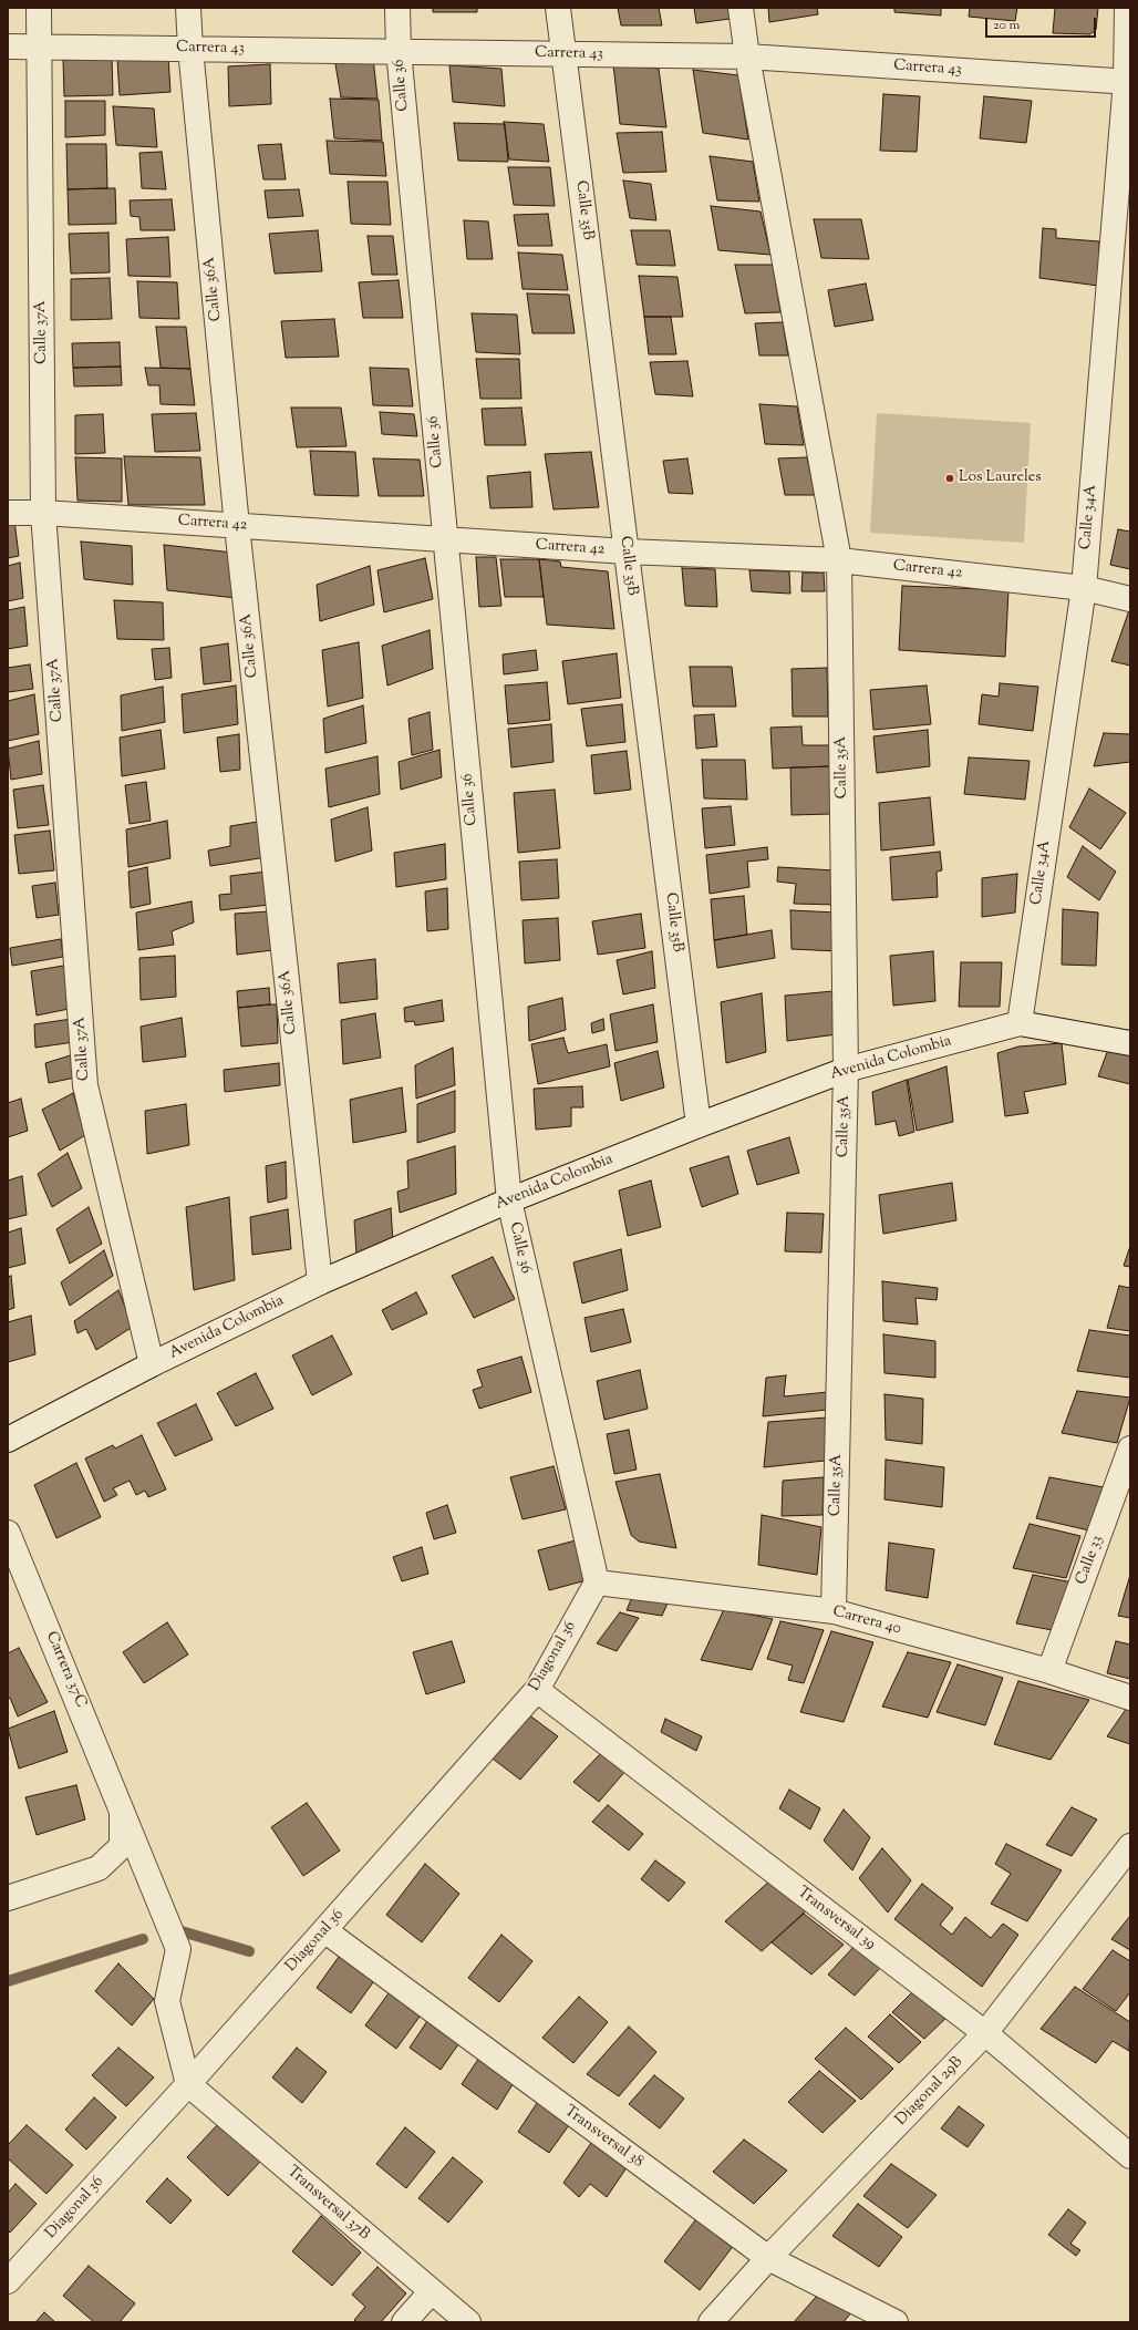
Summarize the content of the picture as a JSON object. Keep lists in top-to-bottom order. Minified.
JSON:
{"streets":{"street":["Carrera 43","Calle 36","Calle 35B","Calle 36A","Calle 37A","Calle 34A","Carrera 42","Calle 35A","Avenida Colombia","Calle 33","Carrera 40","Diagonal 36","Carrera 37C","Transversal 39","Diagonal 29B","Transversal 38","Transversal 37B"]},"crossings":[["Carrera 43","Calle 36"],["Carrera 43","Calle 35B"],["Carrera 43","Calle 36A"],["Carrera 43","Calle 37A"],["Carrera 43","Calle 34A"],["Carrera 43","Calle 35A"],["Calle 36","Carrera 42"],["Calle 36","Avenida Colombia"],["Calle 36","Carrera 40"],["Calle 36","Diagonal 36"],["Calle 35B","Carrera 42"],["Calle 35B","Avenida Colombia"],["Calle 36A","Carrera 42"],["Calle 36A","Avenida Colombia"],["Calle 37A","Carrera 42"],["Calle 37A","Avenida Colombia"],["Calle 34A","Carrera 42"],["Calle 34A","Avenida Colombia"],["Carrera 42","Calle 35A"],["Calle 35A","Avenida Colombia"],["Calle 35A","Carrera 40"],["Calle 33","Carrera 40"],["Carrera 40","Diagonal 36"],["Diagonal 36","Carrera 37C"],["Diagonal 36","Transversal 39"],["Diagonal 36","Transversal 38"],["Diagonal 36","Transversal 37B"],["Carrera 37C","Transversal 37B"],["Transversal 39","Diagonal 29B"],["Diagonal 29B","Transversal 38"]],"places":["Los Laureles"],"scale_bar":"20 m"}
